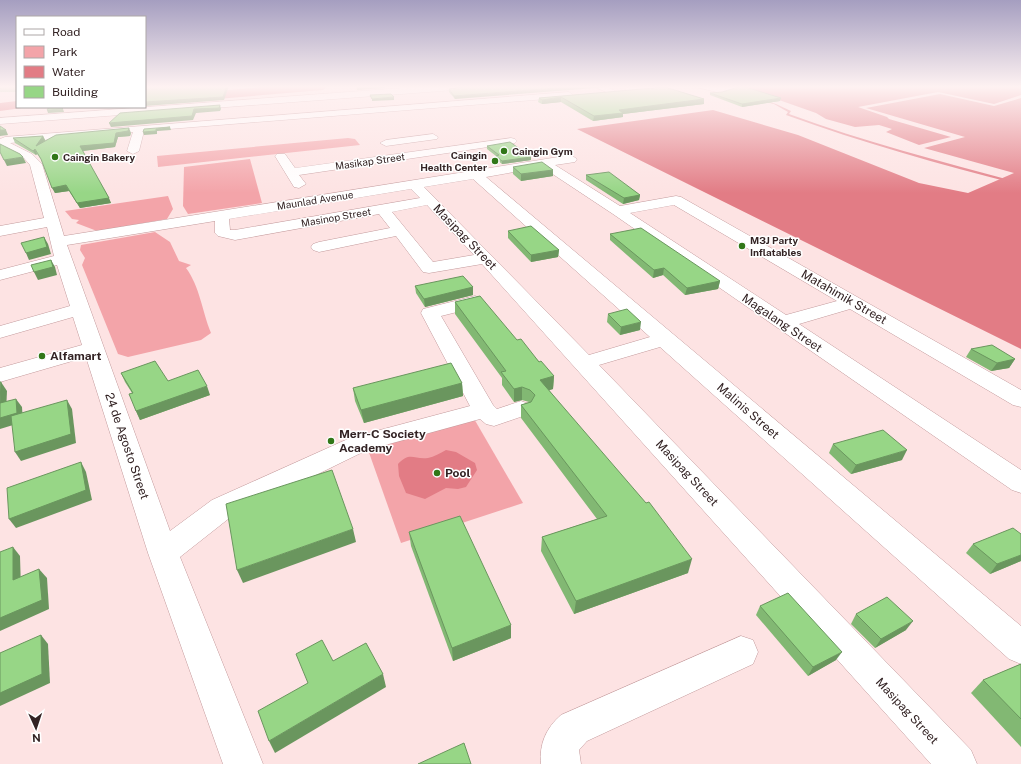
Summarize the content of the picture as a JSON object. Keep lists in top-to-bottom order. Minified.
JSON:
{"streets":{"street":["Masikap Street","Maunlad Avenue","Masinop Street","Masipag Street","Matahimik Street","Magalang Street","Malinis Street","24 de Agosto Street"]},"crossings":[["Maunlad Avenue","Masinop Street"],["Maunlad Avenue","Masipag Street"],["Maunlad Avenue","Magalang Street"],["Maunlad Avenue","Malinis Street"],["Maunlad Avenue","24 de Agosto Street"],["Masinop Street","Masipag Street"],["Matahimik Street","Magalang Street"]],"places":["Caingin Gym","Caingin Bakery","Caingin Health Center","M3J Party Inflatables","Alfamart","Merr-C Society Academy","Pool"],"legend":["Road","Park","Water","Building"],"north":"bottom"}
